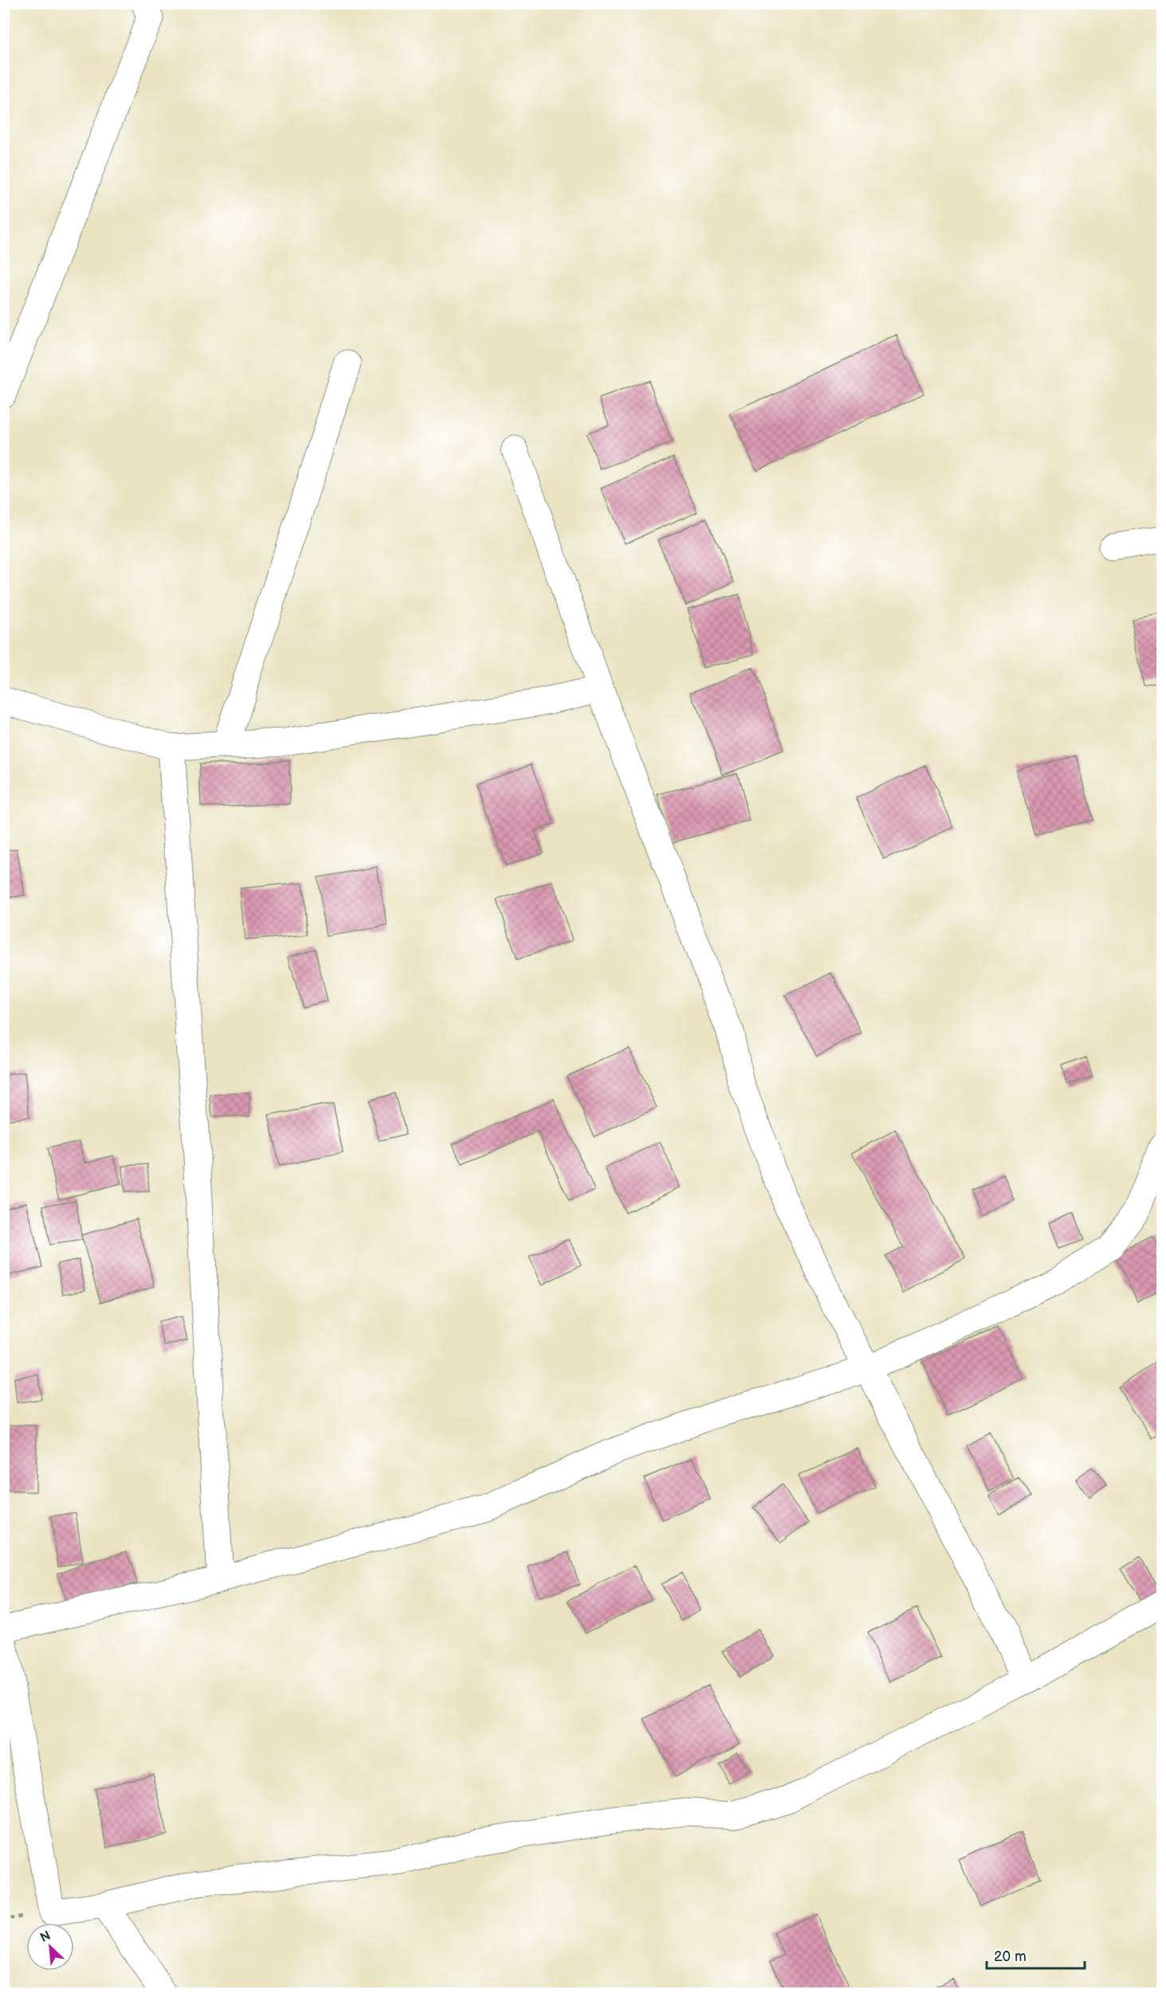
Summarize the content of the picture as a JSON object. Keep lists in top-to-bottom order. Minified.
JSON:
{"scale_bar":"20 m","north":"top left"}
